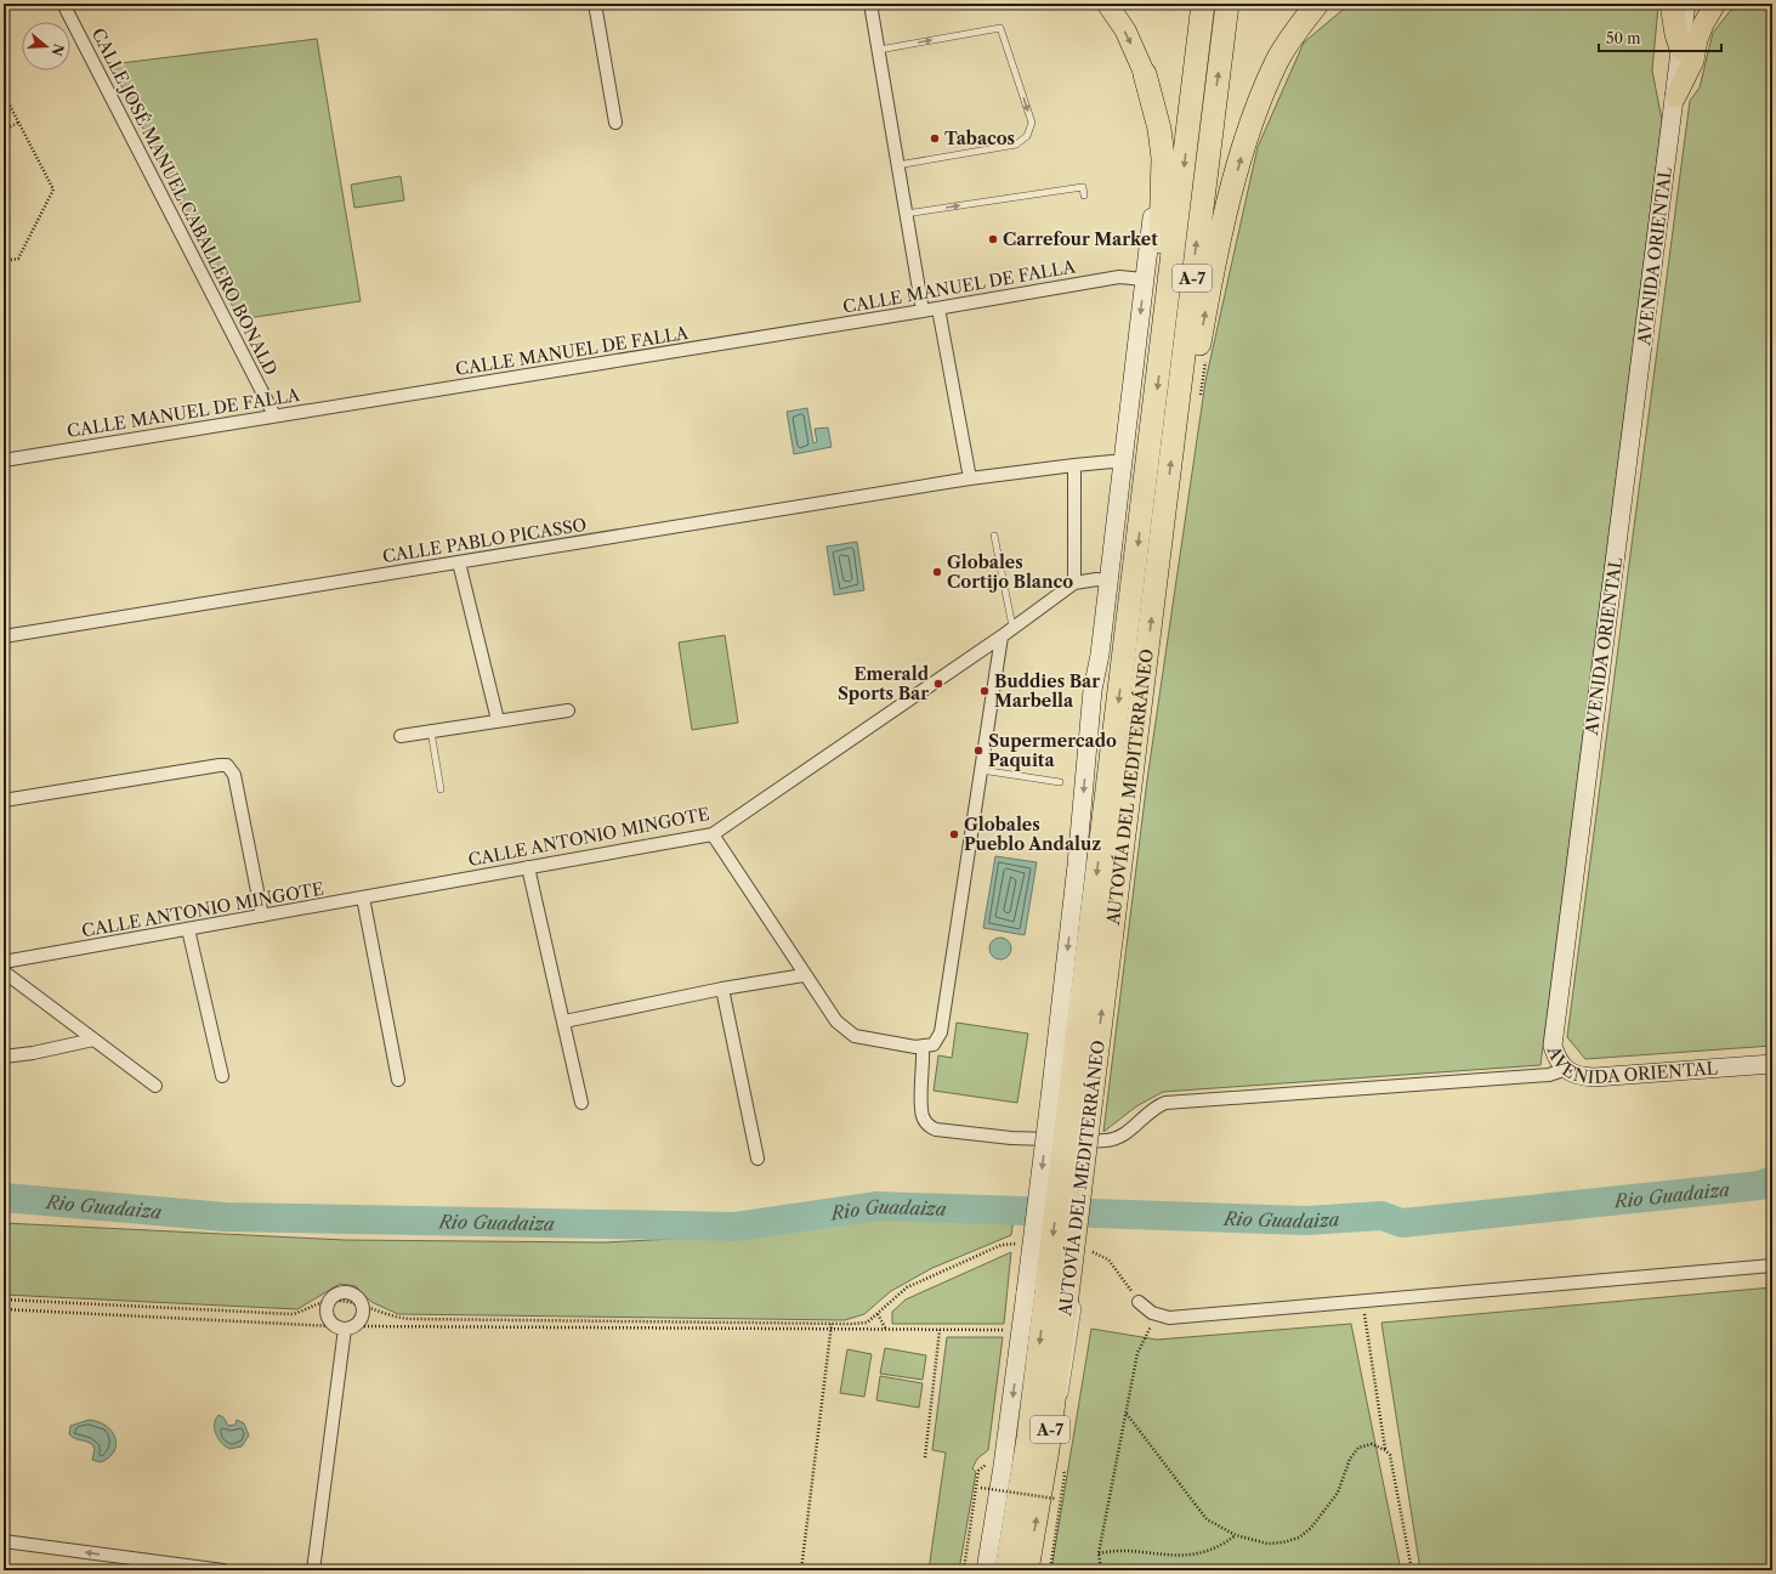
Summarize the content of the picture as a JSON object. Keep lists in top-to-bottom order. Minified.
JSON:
{"streets":{"highway":["A-7","AUTOVÍA DEL MEDITERRÁNEO"],"street":["CALLE JOSÉ MANUEL CABALLERO BONALD","AVENIDA ORIENTAL","CALLE MANUEL DE FALLA","CALLE PABLO PICASSO","CALLE ANTONIO MINGOTE"]},"crossings":[["CALLE JOSÉ MANUEL CABALLERO BONALD","CALLE MANUEL DE FALLA"]],"water":["Rio Guadaiza"],"places":["Tabacos","Carrefour Market","Globales Cortijo Blanco","Emerald Sports Bar","Buddies Bar Marbella","Supermercado Paquita","Globales Pueblo Andaluz"],"scale_bar":"50 m","north":"right"}
